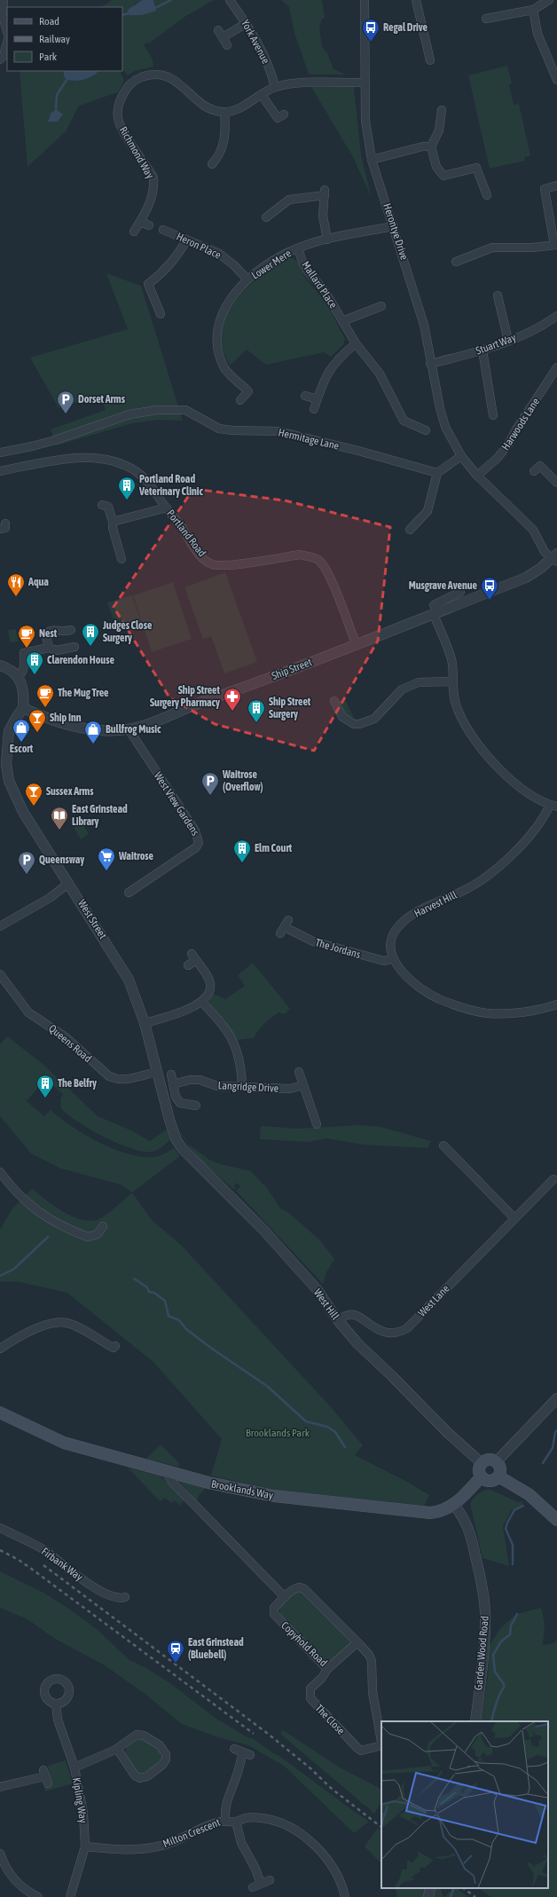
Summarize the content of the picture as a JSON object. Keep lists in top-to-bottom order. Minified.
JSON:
{"streets":{"main road":["Brooklands Way"],"street":["York Avenue","Richmond Way","Herontye Drive","Heron Place","Lower Mere","Mallard Place","Stuart Way","Harwoods Lane","Hermitage Lane","Portland Road","Ship Street","West View Gardens","Harvest Hill","West Street","The Jordans","Queens Road","Langridge Drive","West Lane","West Hill","Firbank Way","Copyhold Road","Garden Wood Road","The Close","Kipling Way","Milton Crescent"]},"crossings":[["Herontye Drive","Lower Mere"],["Herontye Drive","Stuart Way"],["Heron Place","Lower Mere"],["Lower Mere","Mallard Place"],["Portland Road","Ship Street"],["Ship Street","West View Gardens"],["Ship Street","West Street"],["Harvest Hill","The Jordans"],["West Street","Queens Road"],["West Street","West Hill"],["West Lane","West Hill"],["West Hill","Brooklands Way"],["Brooklands Way","Garden Wood Road"],["Copyhold Road","The Close"],["Kipling Way","Milton Crescent"]],"parks":["Brooklands Park"],"places":{"bus stop":["Regal Drive","Musgrave Avenue"],"parking":["Dorset Arms","Waitrose (Overflow)","Queensway"],"building":["Portland Road Veterinary Clinic","Judges Close Surgery","Clarendon House","Ship Street Surgery","Elm Court","The Belfry"],"restaurant":["Aqua"],"cafe":["Nest","The Mug Tree"],"pharmacy":["Ship Street Surgery Pharmacy"],"bar":["Ship Inn","Sussex Arms"],"shop":["Escort","Bullfrog Music"],"library":["East Grinstead Library"],"supermarket":["Waitrose"],"station":["East Grinstead (Bluebell)"]},"legend":["Road","Railway","Park"]}
